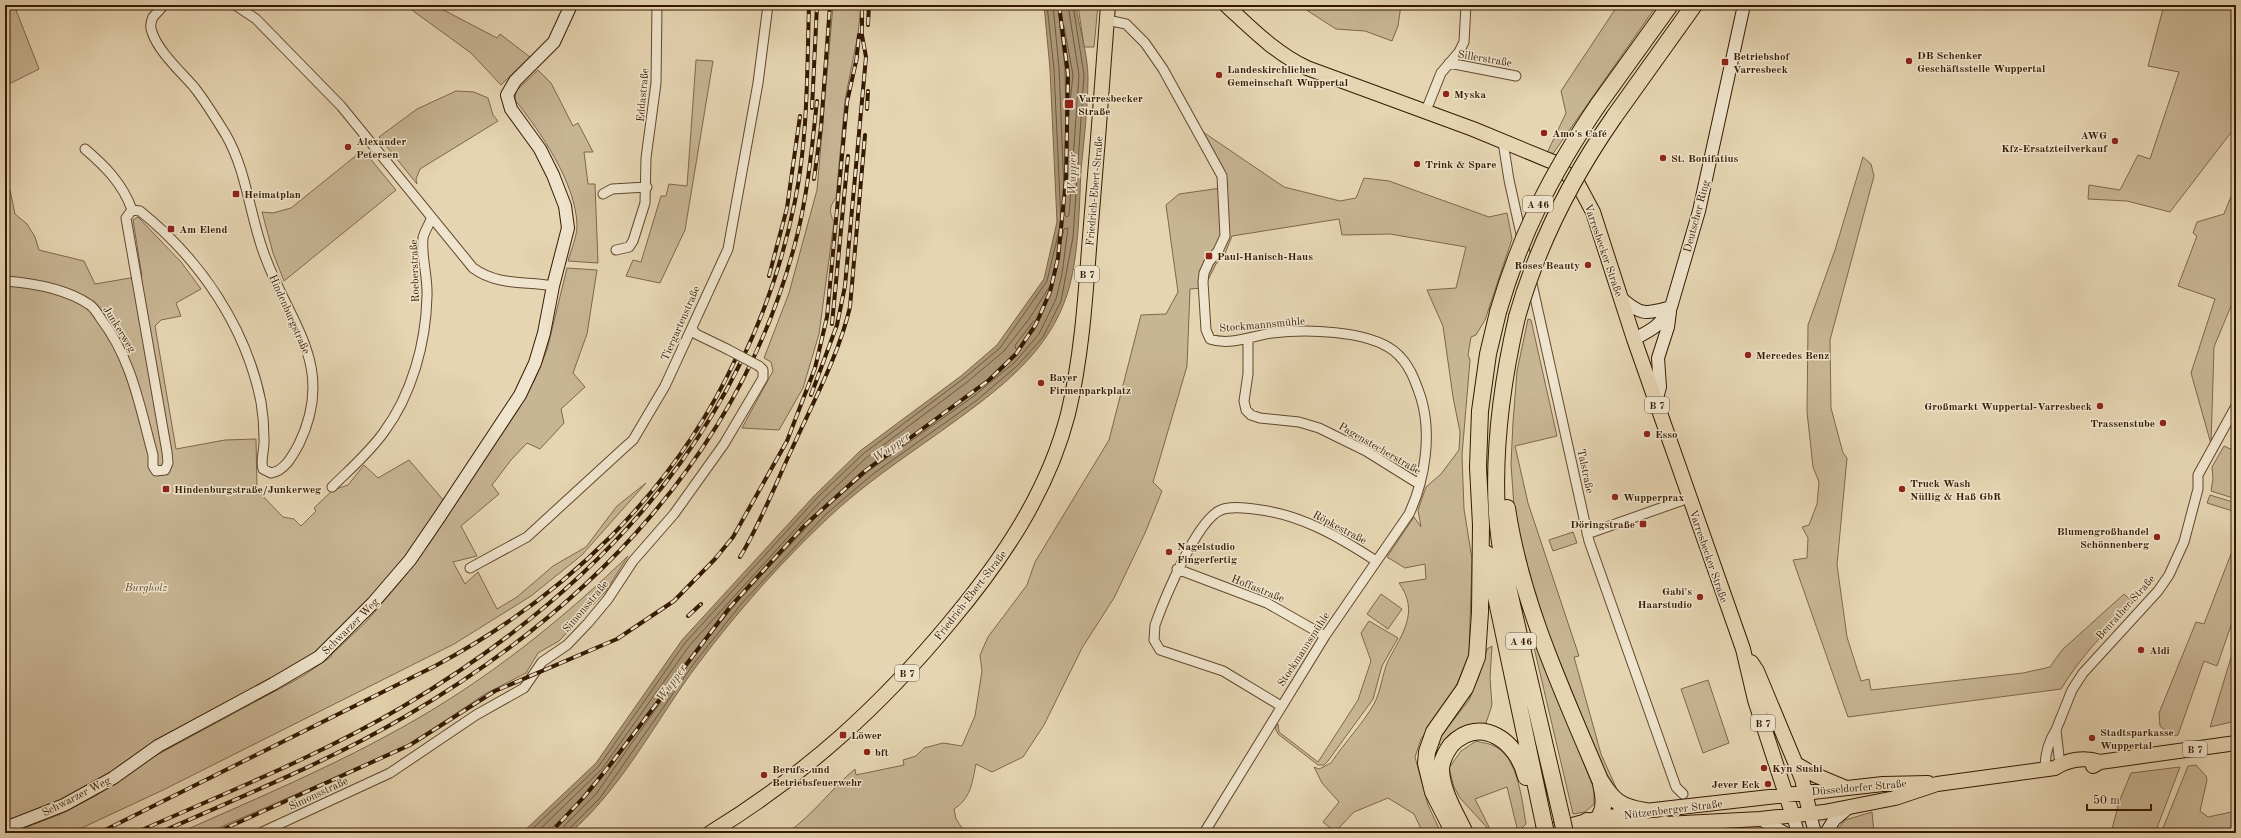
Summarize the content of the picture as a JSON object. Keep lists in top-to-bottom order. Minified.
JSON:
{"streets":{"highway":["A 46"],"main road":["Friedrich-Ebert-Straße","Varresbecker Straße","B 7","Düsseldorfer Straße","Nützenberger Straße"],"street":["Sillerstraße","Eddastraße","Deutscher Ring","Roeberstraße","Hindenburgstraße","Tiergartenstraße","Stockmannsmühle","Junkerweg","Pagenstecherstraße","Talstraße","Röpkestraße","Hoffastraße","Simonsstraße","Benrather Straße","Schwarzer Weg"]},"crossings":[["Sillerstraße","Varresbecker Straße"],["Friedrich-Ebert-Straße","Stockmannsmühle"],["A 46","Nützenberger Straße"],["Deutscher Ring","Varresbecker Straße"],["Varresbecker Straße","B 7"],["Varresbecker Straße","Talstraße"],["Varresbecker Straße","Düsseldorfer Straße"],["Varresbecker Straße","Nützenberger Straße"],["B 7","Düsseldorfer Straße"],["B 7","Nützenberger Straße"],["Hindenburgstraße","Junkerweg"],["Tiergartenstraße","Simonsstraße"],["Stockmannsmühle","Pagenstecherstraße"],["Stockmannsmühle","Röpkestraße"],["Stockmannsmühle","Hoffastraße"],["Röpkestraße","Hoffastraße"],["Benrather Straße","Düsseldorfer Straße"],["Düsseldorfer Straße","Nützenberger Straße"]],"water":["Wupper"],"parks":["Burgholz"],"places":{"other":["DB Schenker Geschäftsstelle Wuppertal","Landeskirchlichen Gemeinschaft Wuppertal","Myska","Amo's Café","AWG Kfz-Ersatzteilverkauf","Alexander Petersen","St. Bonifatius","Trink & Spare","Roses Beauty","Mercedes Benz","Bayer Firmenparkplatz","Großmarkt Wuppertal-Varresbeck","Trassenstube","Esso","Truck Wash Nüllig & Haß GbR","Wupperprax","Blumengroßhandel Schönnenberg","Nagelstudio Fingerfertig","Gabi's Haarstudio","Aldi","Stadtsparkasse Wuppertal","bft","Kyn Sushi","Berufs- und Betriebsfeuerwehr","Jever Eck"],"transit":["Betriebshof Varresbeck","Varresbecker Straße","Heimatplan","Am Elend","Paul-Hanisch-Haus","Hindenburgstraße/Junkerweg","Döringstraße","Löwer"]},"scale_bar":"50 m"}
